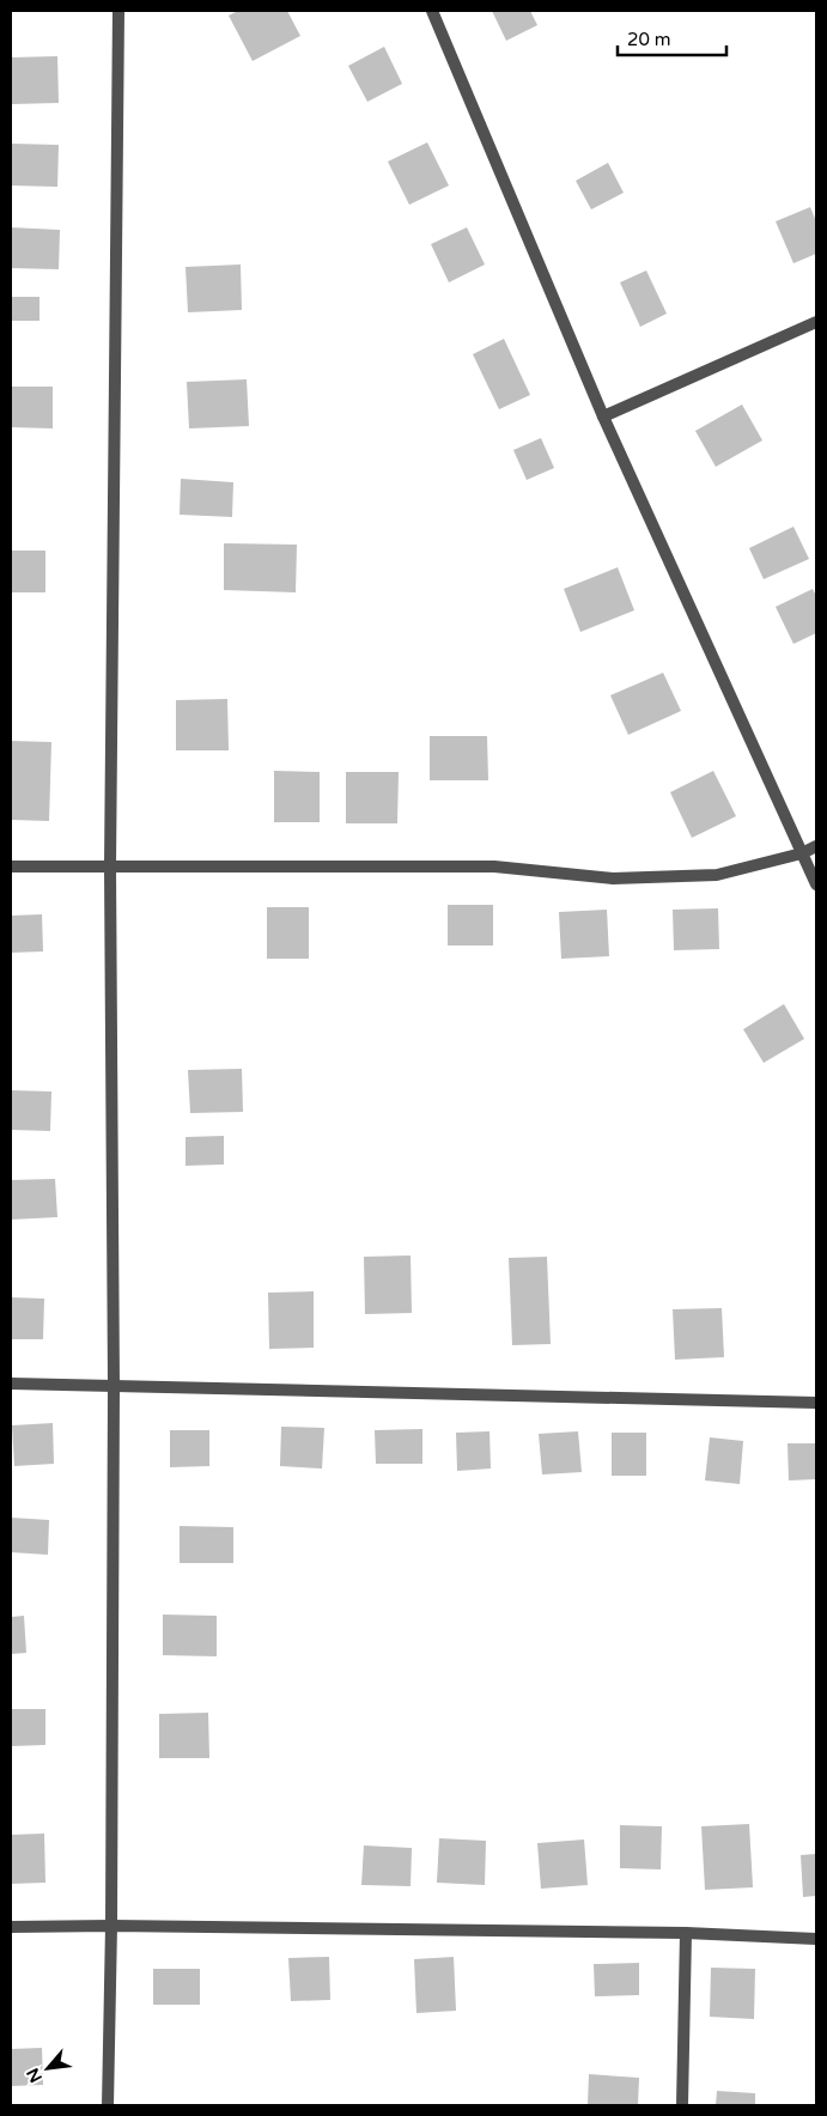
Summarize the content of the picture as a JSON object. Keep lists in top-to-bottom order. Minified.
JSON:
{"scale_bar":"20 m","north":"bottom left"}
